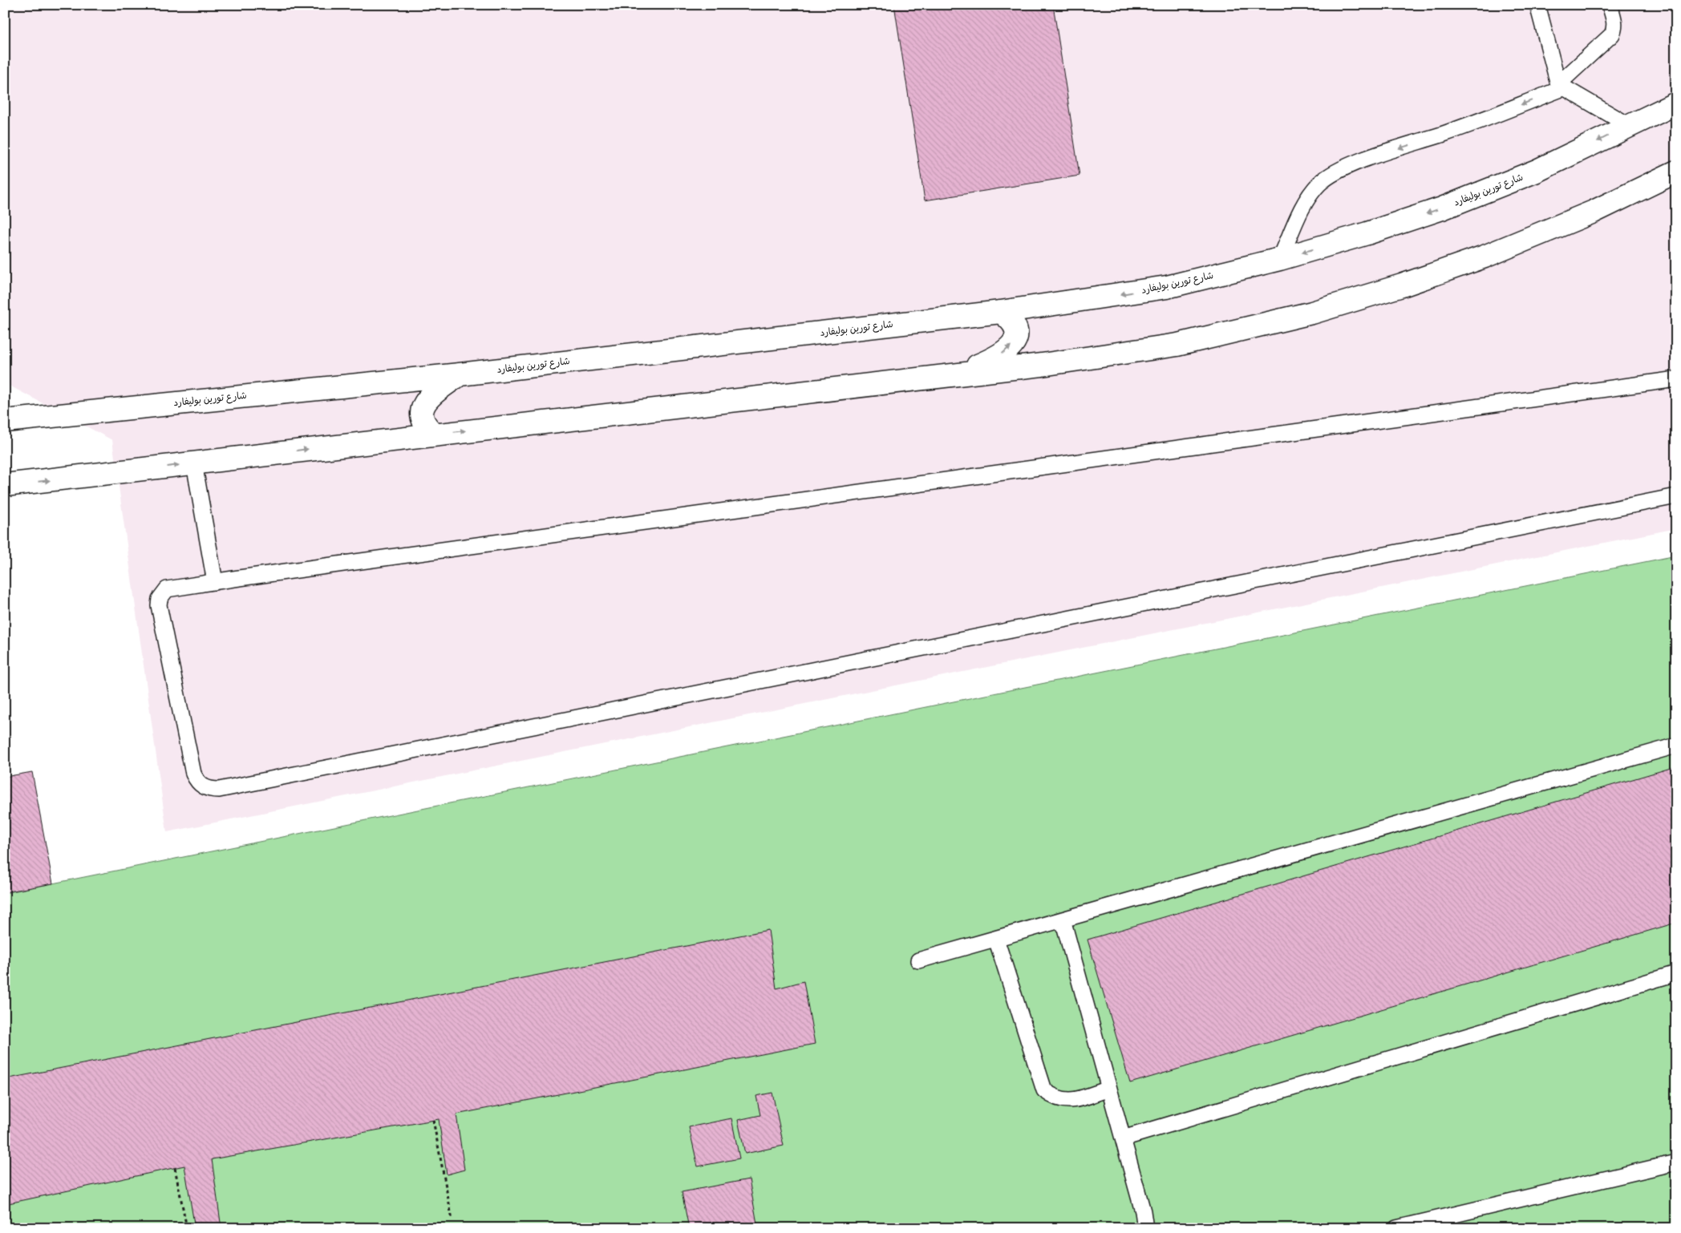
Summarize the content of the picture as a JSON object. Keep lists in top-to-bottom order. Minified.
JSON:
{"streets":{"main road":["شارع تورين بوليفارد"]}}
